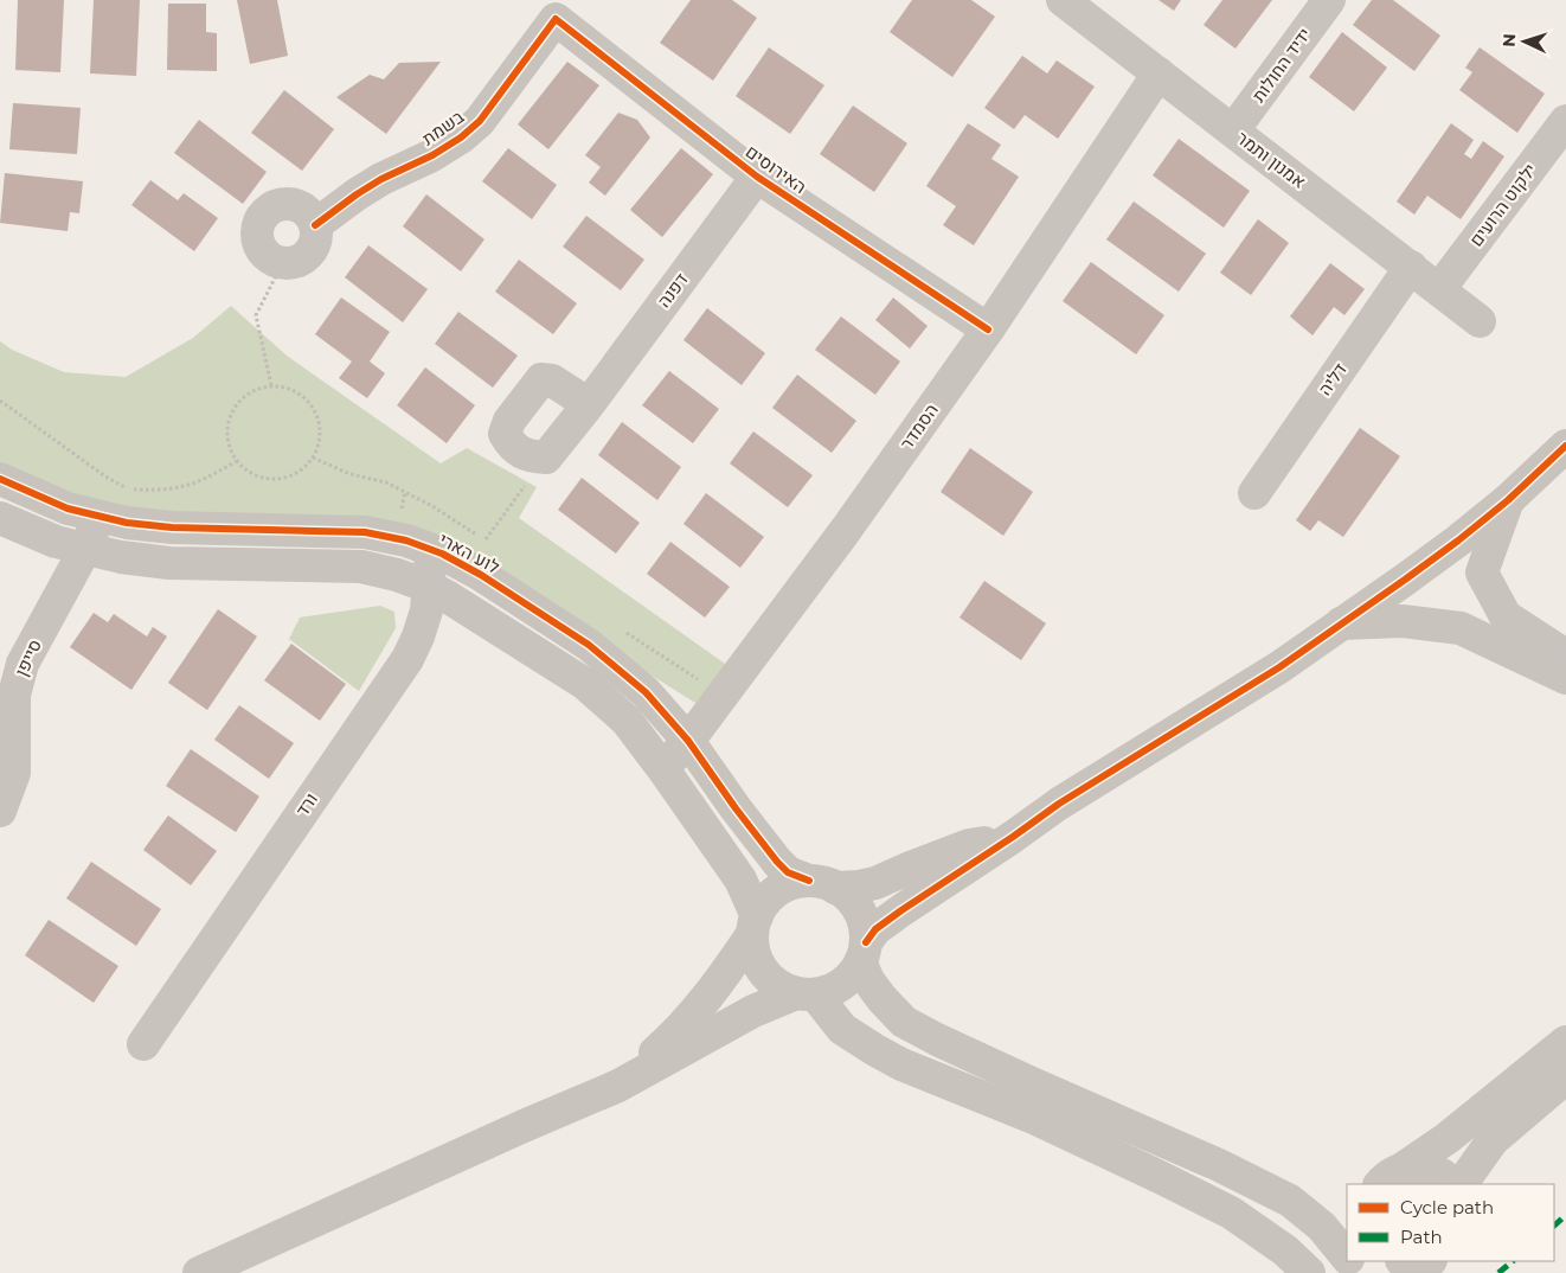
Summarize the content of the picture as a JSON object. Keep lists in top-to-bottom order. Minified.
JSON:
{"streets":{"street":["ידיד החולות","בשמת","אמנון ותמר","האירוסים","ילקוט הרועים","דפנה","דליה","הסמדר","לוע הארי","סייפן","ורד"]},"crossings":[["ידיד החולות","אמנון ותמר"],["בשמת","האירוסים"],["אמנון ותמר","ילקוט הרועים"],["אמנון ותמר","דליה"],["אמנון ותמר","הסמדר"],["האירוסים","דפנה"],["האירוסים","הסמדר"],["הסמדר","לוע הארי"],["לוע הארי","סייפן"],["לוע הארי","ורד"]],"legend":["Cycle path","Path"],"north":"left"}
